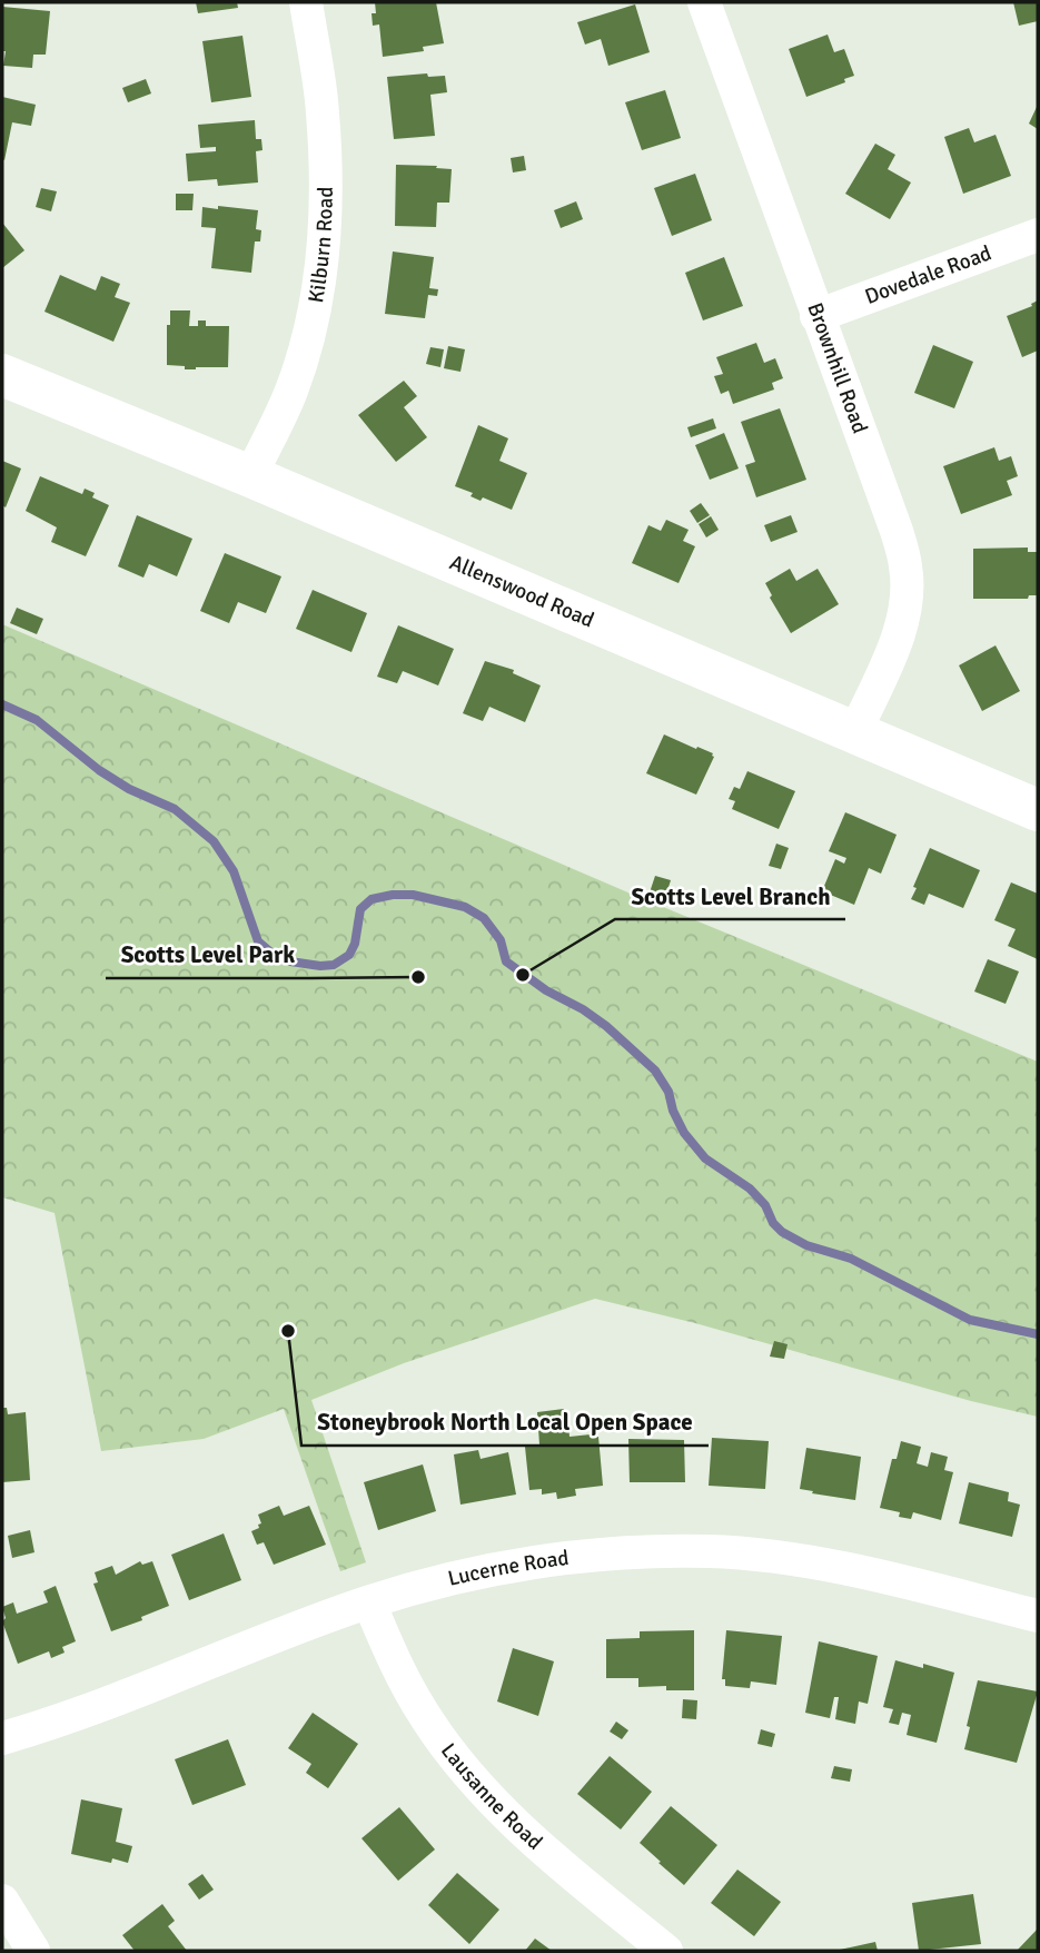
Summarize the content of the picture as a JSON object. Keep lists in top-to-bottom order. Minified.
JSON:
{"streets":{"street":["Kilburn Road","Dovedale Road","Brownhill Road","Allenswood Road","Lucerne Road","Lausanne Road"]},"crossings":[["Kilburn Road","Allenswood Road"],["Dovedale Road","Brownhill Road"],["Brownhill Road","Allenswood Road"],["Lucerne Road","Lausanne Road"]],"places":["Scotts Level Branch","Scotts Level Park","Stoneybrook North Local Open Space"]}
